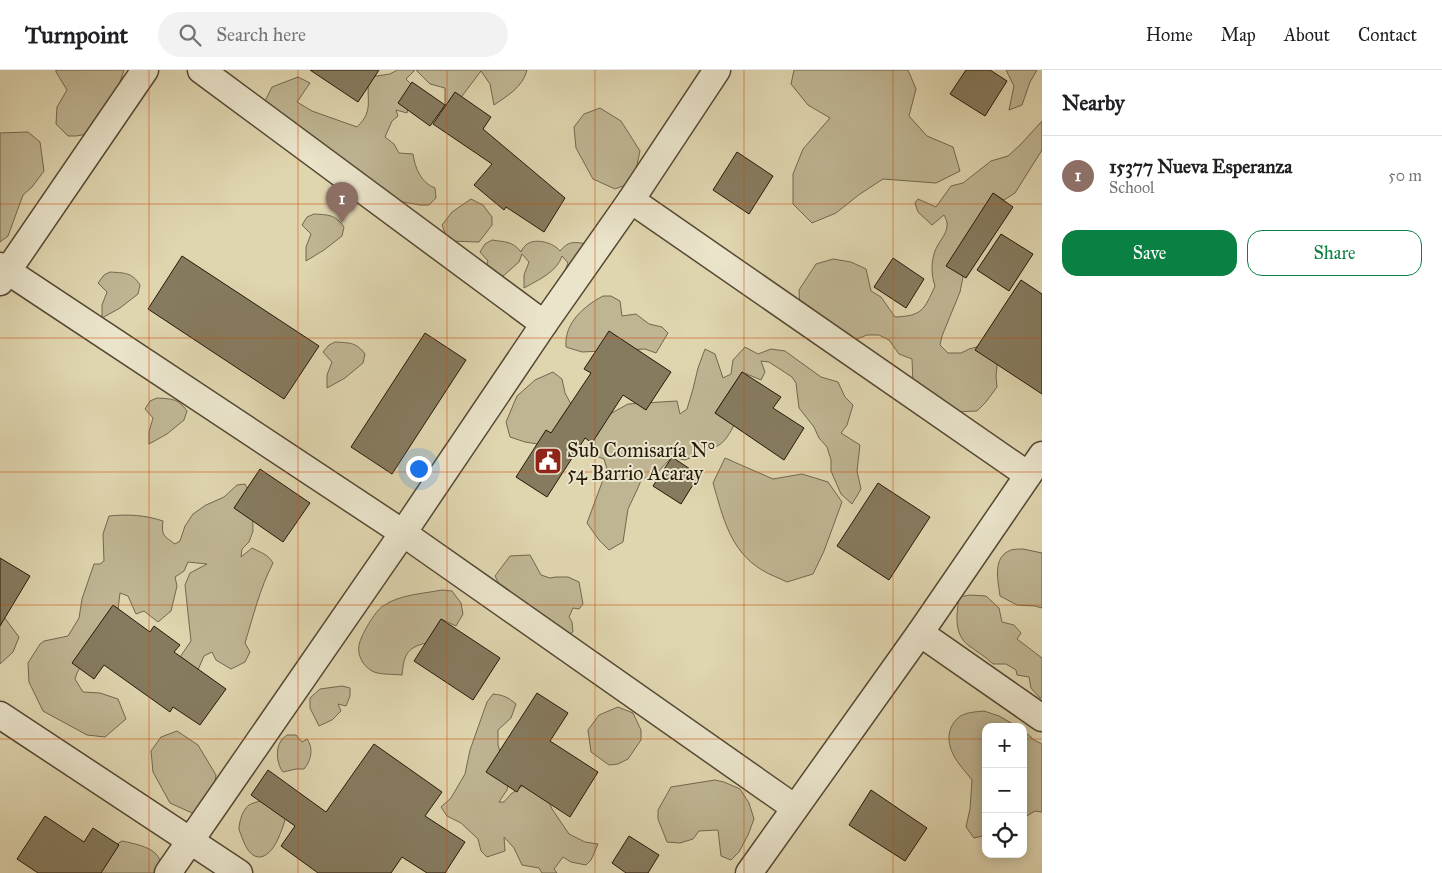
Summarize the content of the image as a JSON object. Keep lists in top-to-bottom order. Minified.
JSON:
{"places":{"public building":["Sub Comisaría N° 54 Barrio Acaray"]},"page":{"header":"Turnpoint","search":"Search here","nav":["Home","Map","About","Contact"],"heading":"Nearby","list":[{"mark":"1","name":"15377 Nueva Esperanza","note":"School","value":"50 m"}],"pins":"1","buttons":["Save","Share"],"map_buttons":["+","−"]}}
